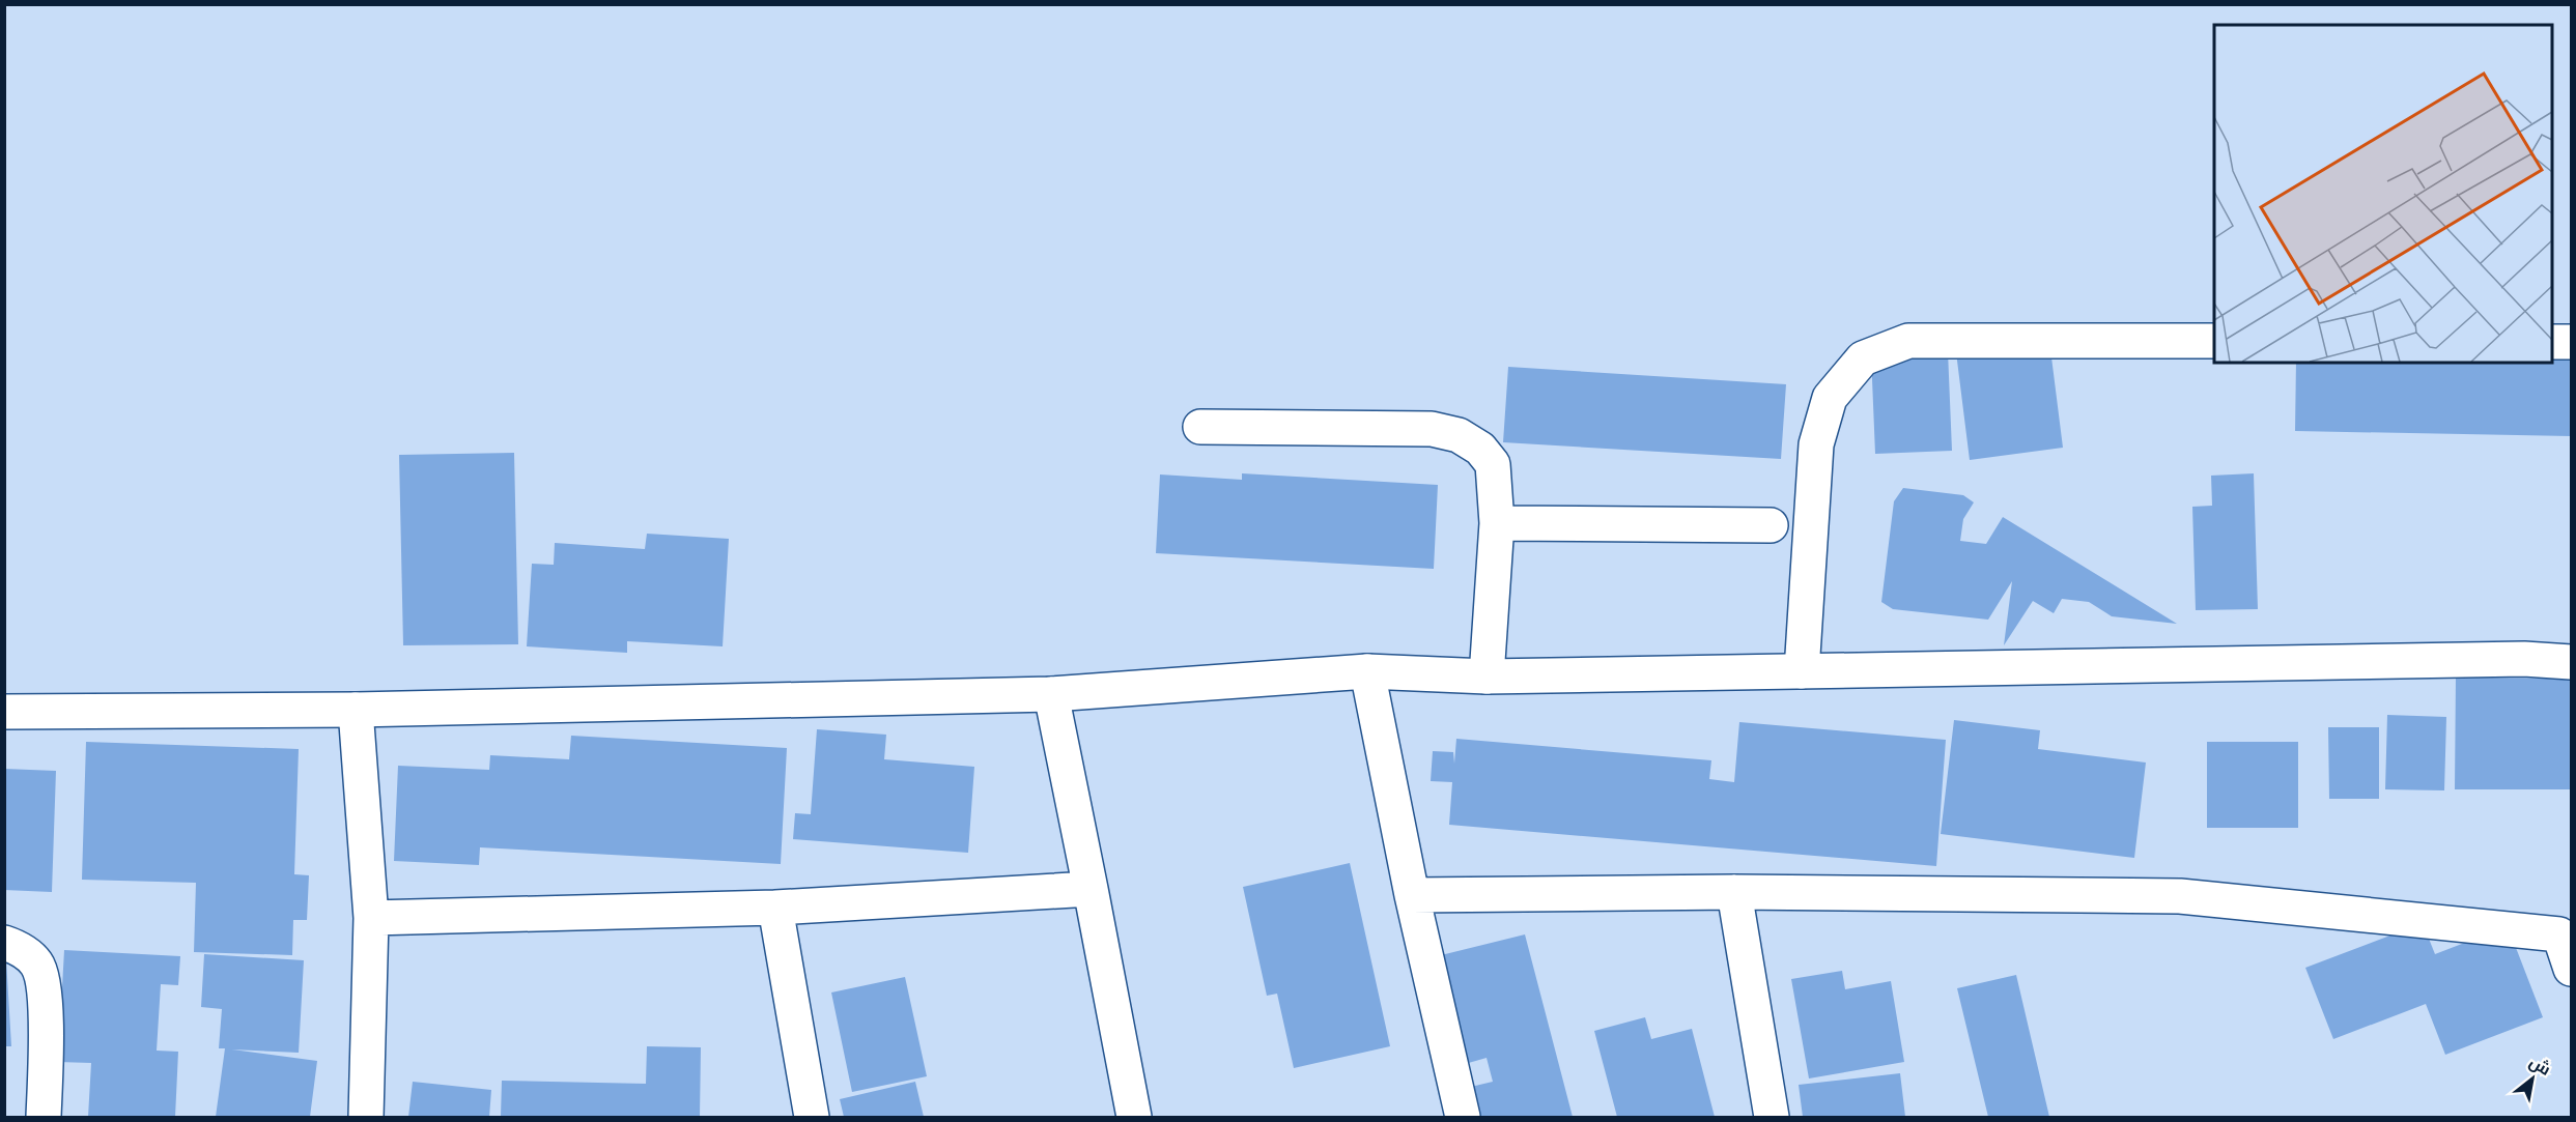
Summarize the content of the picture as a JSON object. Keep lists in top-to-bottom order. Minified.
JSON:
{"north":"top right"}
